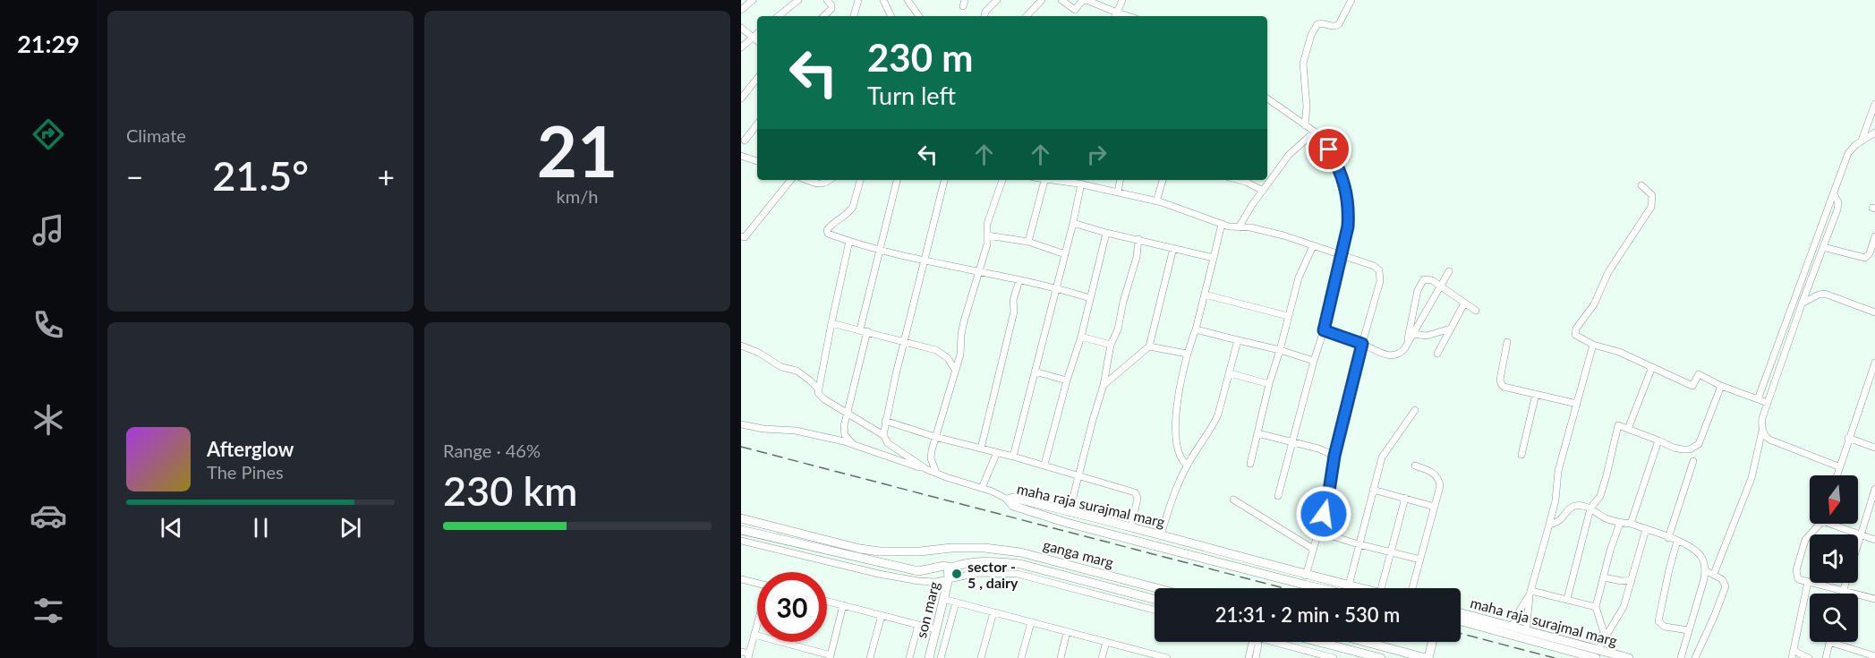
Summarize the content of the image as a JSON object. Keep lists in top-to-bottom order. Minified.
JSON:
{"streets":{"street":["maha raja surajmal marg","ganga marg","son marg"]},"crossings":[["ganga marg","son marg"]],"places":["sector - 5 , dairy"],"north":"bottom","page":{"tabs":"21:29","tile":["Climate",["21","km/h"],["Range · 46%","230 km"]],"turn":["230 m","Turn left"],"heat":["−","21.5°","+"],"song":["Afterglow","The Pines"],"limit":"30","trip":"21:31 · 2 min · 530 m"}}
